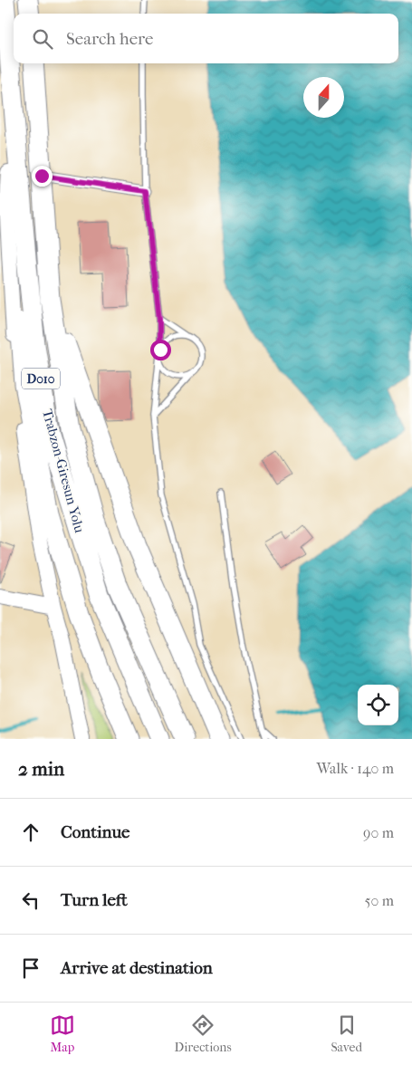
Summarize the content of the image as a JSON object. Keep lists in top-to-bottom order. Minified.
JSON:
{"streets":{"highway":["D010","Trabzon-Giresun Yolu"]},"north":"top","page":{"search":"Search here","heading":["2 min","Walk · 140 m"],"list":[["Continue","90 m"],["Turn left","50 m"],"Arrive at destination"],"nav":["Map","Directions","Saved"]}}
